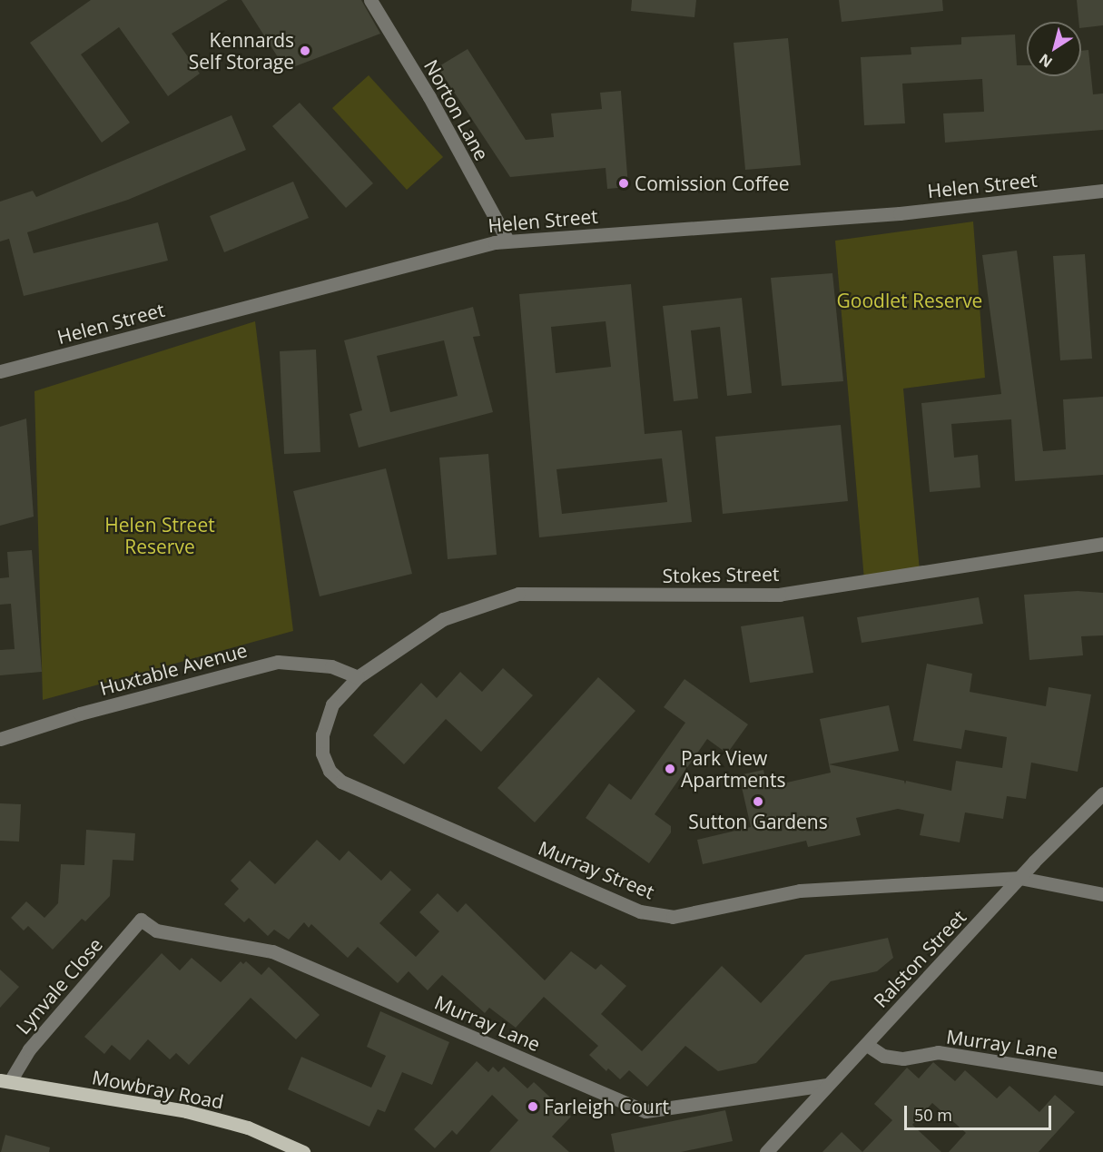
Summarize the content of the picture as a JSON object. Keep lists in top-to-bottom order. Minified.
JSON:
{"streets":{"main road":["Mowbray Road"],"street":["Norton Lane","Helen Street","Stokes Street","Huxtable Avenue","Murray Street","Ralston Street","Lynvale Close","Murray Lane"]},"crossings":[["Norton Lane","Helen Street"],["Stokes Street","Huxtable Avenue"],["Stokes Street","Murray Street"],["Huxtable Avenue","Murray Street"],["Murray Street","Ralston Street"],["Ralston Street","Murray Lane"],["Lynvale Close","Murray Lane"],["Lynvale Close","Mowbray Road"]],"parks":["Goodlet Reserve","Helen Street Reserve"],"places":["Kennards Self Storage","Comission Coffee","Park View Apartments","Sutton Gardens","Farleigh Court"],"scale_bar":"50 m","north":"bottom left"}
